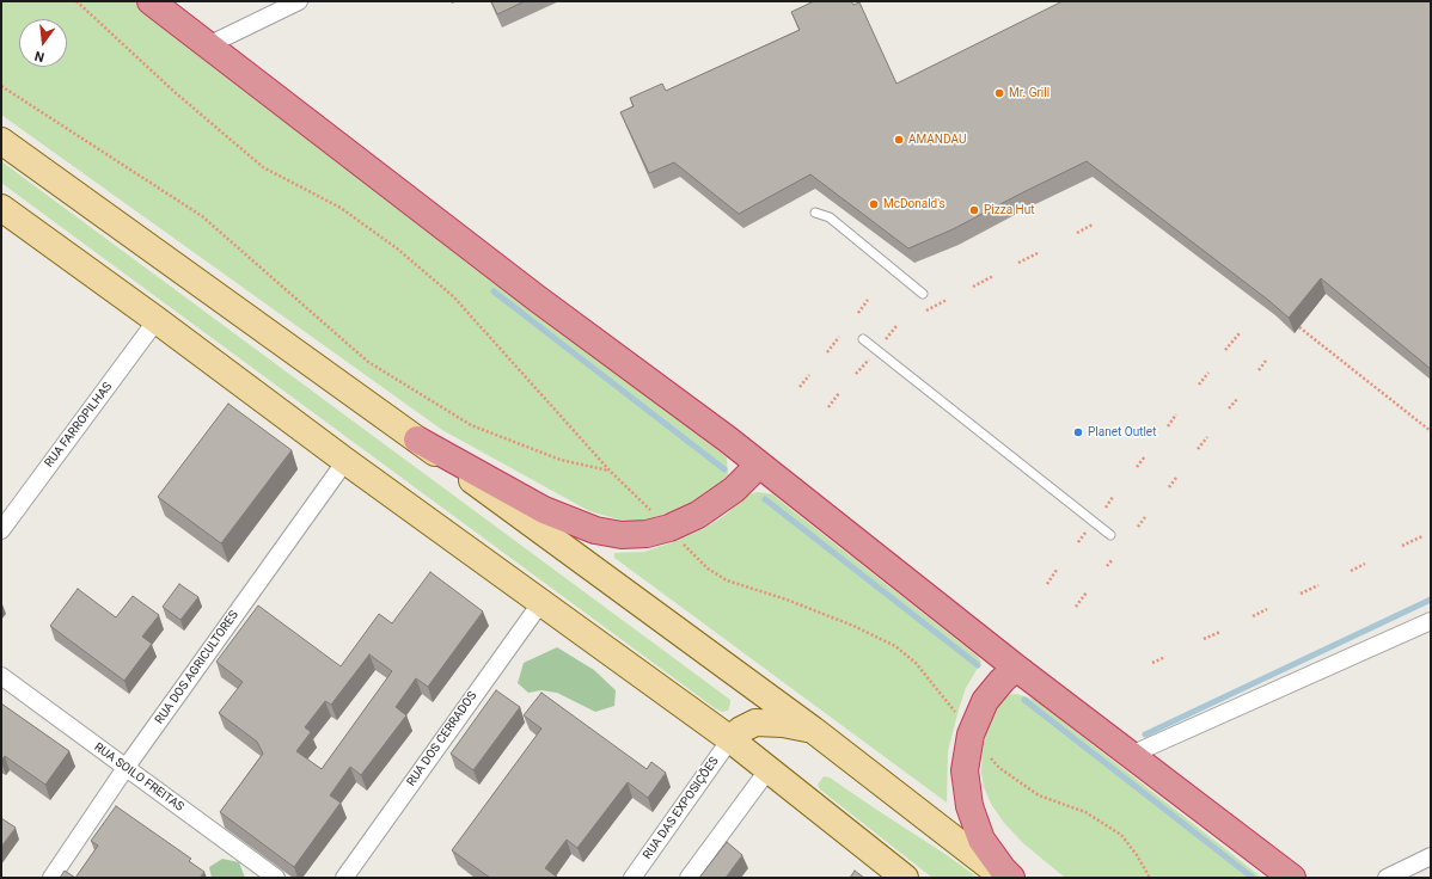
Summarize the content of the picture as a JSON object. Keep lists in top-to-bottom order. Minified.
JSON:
{"streets":{"street":["RUA FARROPILHAS","RUA DOS AGRICULTORES","RUA DOS CERRADOS","RUA SOILO FREITAS","RUA DAS EXPOSIÇÕES"]},"crossings":[["RUA DOS AGRICULTORES","RUA SOILO FREITAS"]],"places":["Mr. Grill","AMANDAU","McDonald's","Pizza Hut","Planet Outlet"],"north":"bottom"}
